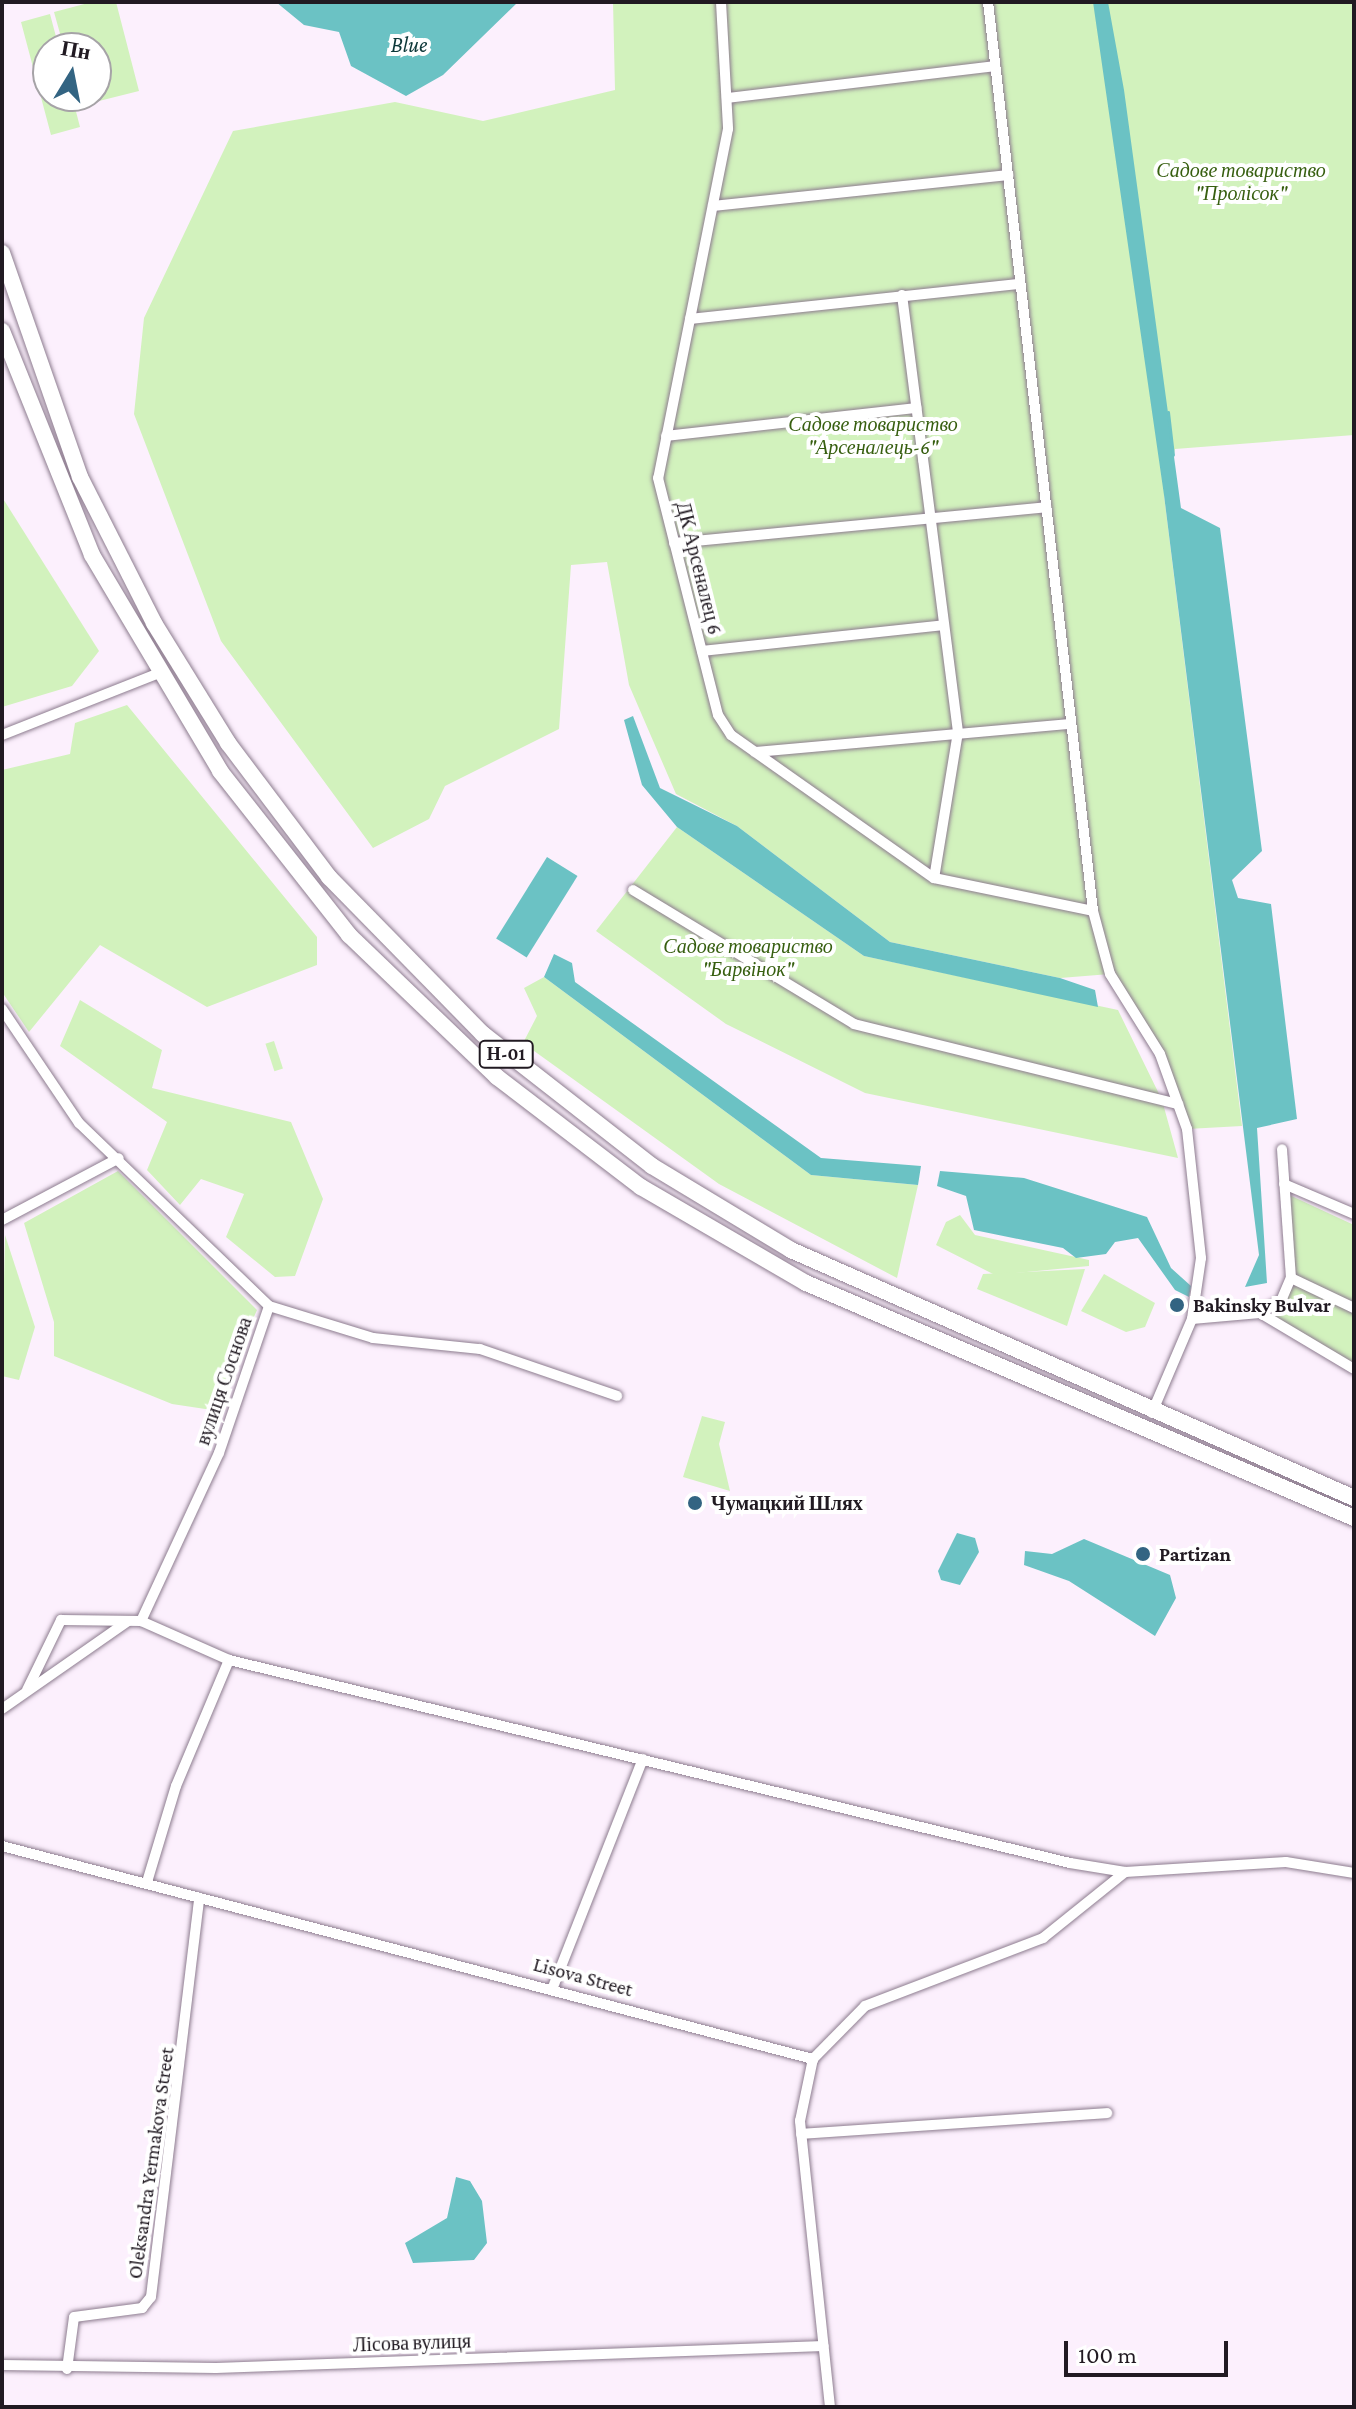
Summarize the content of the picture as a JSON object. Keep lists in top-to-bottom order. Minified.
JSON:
{"streets":{"main road":["Н-01"],"street":["ДК Арсеналец 6","вулиця Соснова","Lisova Street","Oleksandra Yermakova Street","Лісова вулиця"]},"crossings":[["Lisova Street","Oleksandra Yermakova Street"],["Oleksandra Yermakova Street","Лісова вулиця"]],"water":["Blue"],"parks":["Садове товариство \"Пролісок\"","Садове товариство \"Арсеналець-6\"","Садове товариство \"Барвінок\""],"places":["Bakinsky Bulvar","Чумацкий Шлях","Partizan"],"scale_bar":"100 m","north":"top"}
